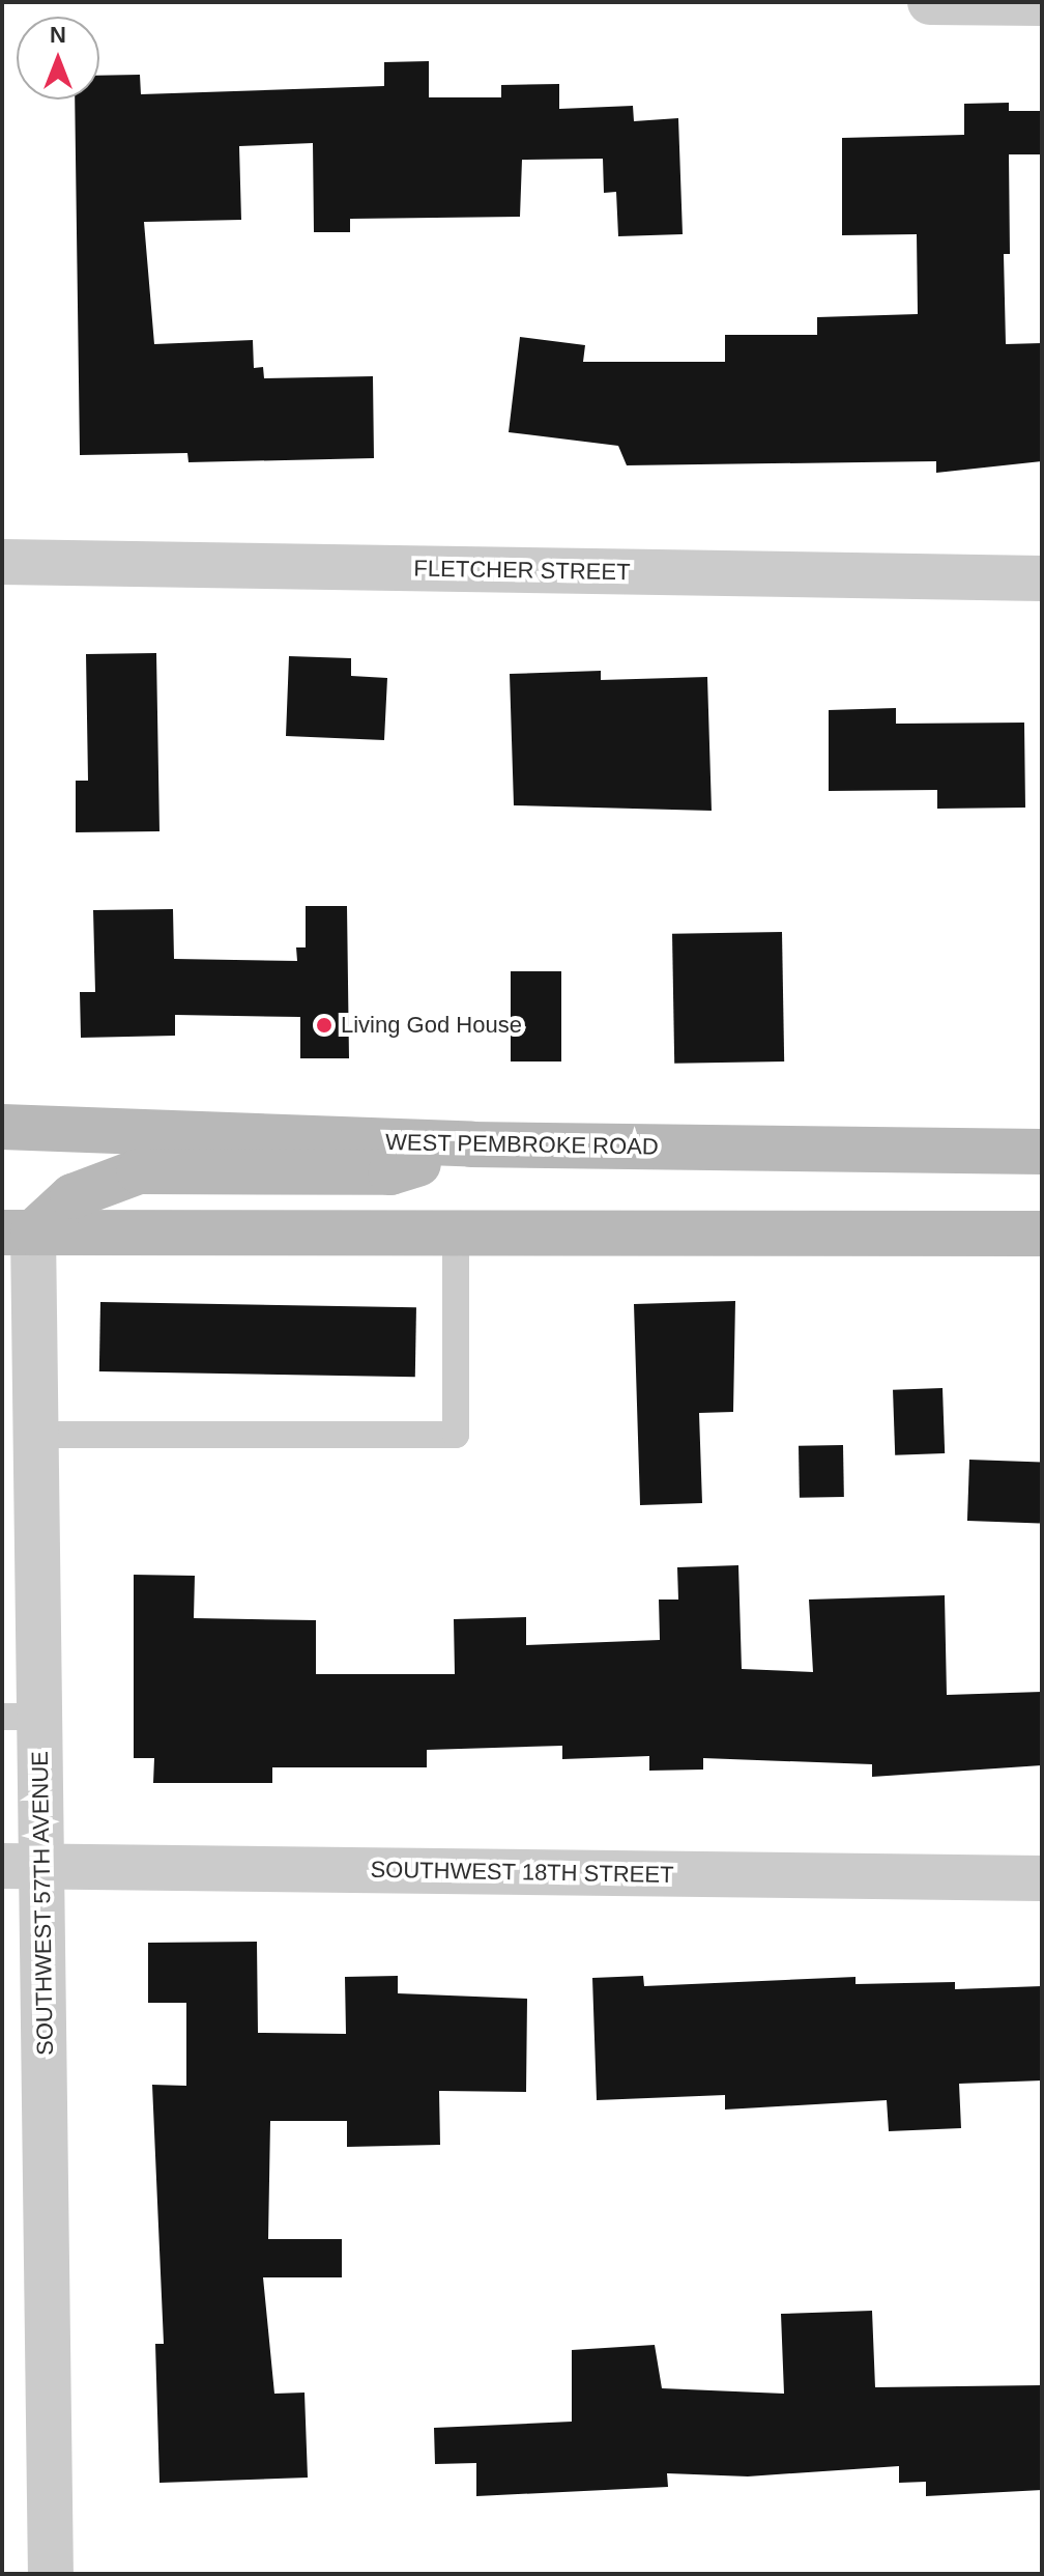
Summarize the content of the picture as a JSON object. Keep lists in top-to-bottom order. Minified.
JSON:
{"streets":{"main road":["WEST PEMBROKE ROAD"],"street":["FLETCHER STREET","SOUTHWEST 18TH STREET","SOUTHWEST 57TH AVENUE"]},"crossings":[["SOUTHWEST 18TH STREET","SOUTHWEST 57TH AVENUE"]],"places":["Living God House"],"north":"top"}
